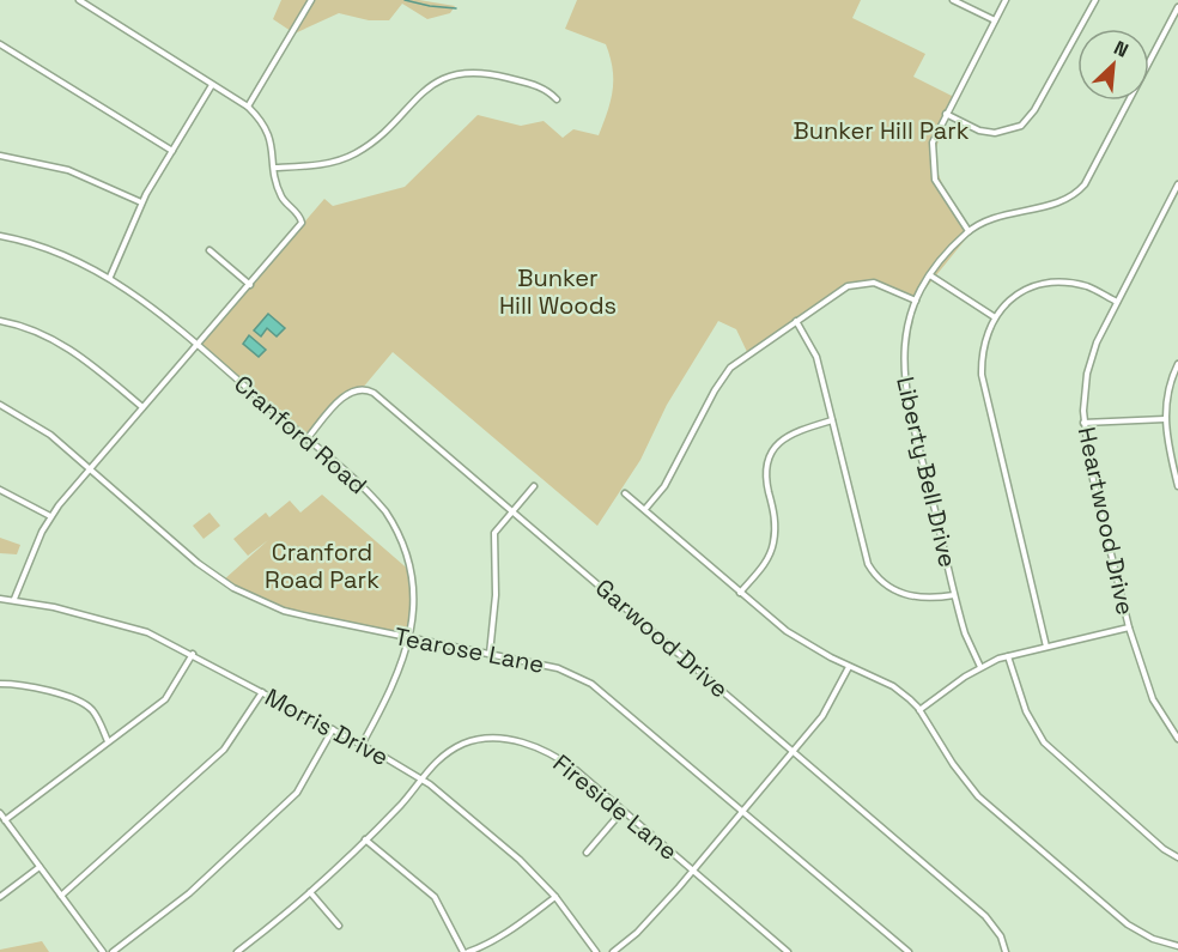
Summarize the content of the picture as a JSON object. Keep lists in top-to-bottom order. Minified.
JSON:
{"streets":{"street":["Cranford Road","Liberty Bell Drive","Heartwood Drive","Garwood Drive","Tearose Lane","Morris Drive","Fireside Lane"]},"crossings":[["Cranford Road","Garwood Drive"],["Cranford Road","Tearose Lane"],["Cranford Road","Morris Drive"],["Morris Drive","Fireside Lane"]],"parks":["Bunker Hill Park","Bunker Hill Woods","Cranford Road Park"],"north":"top right"}
